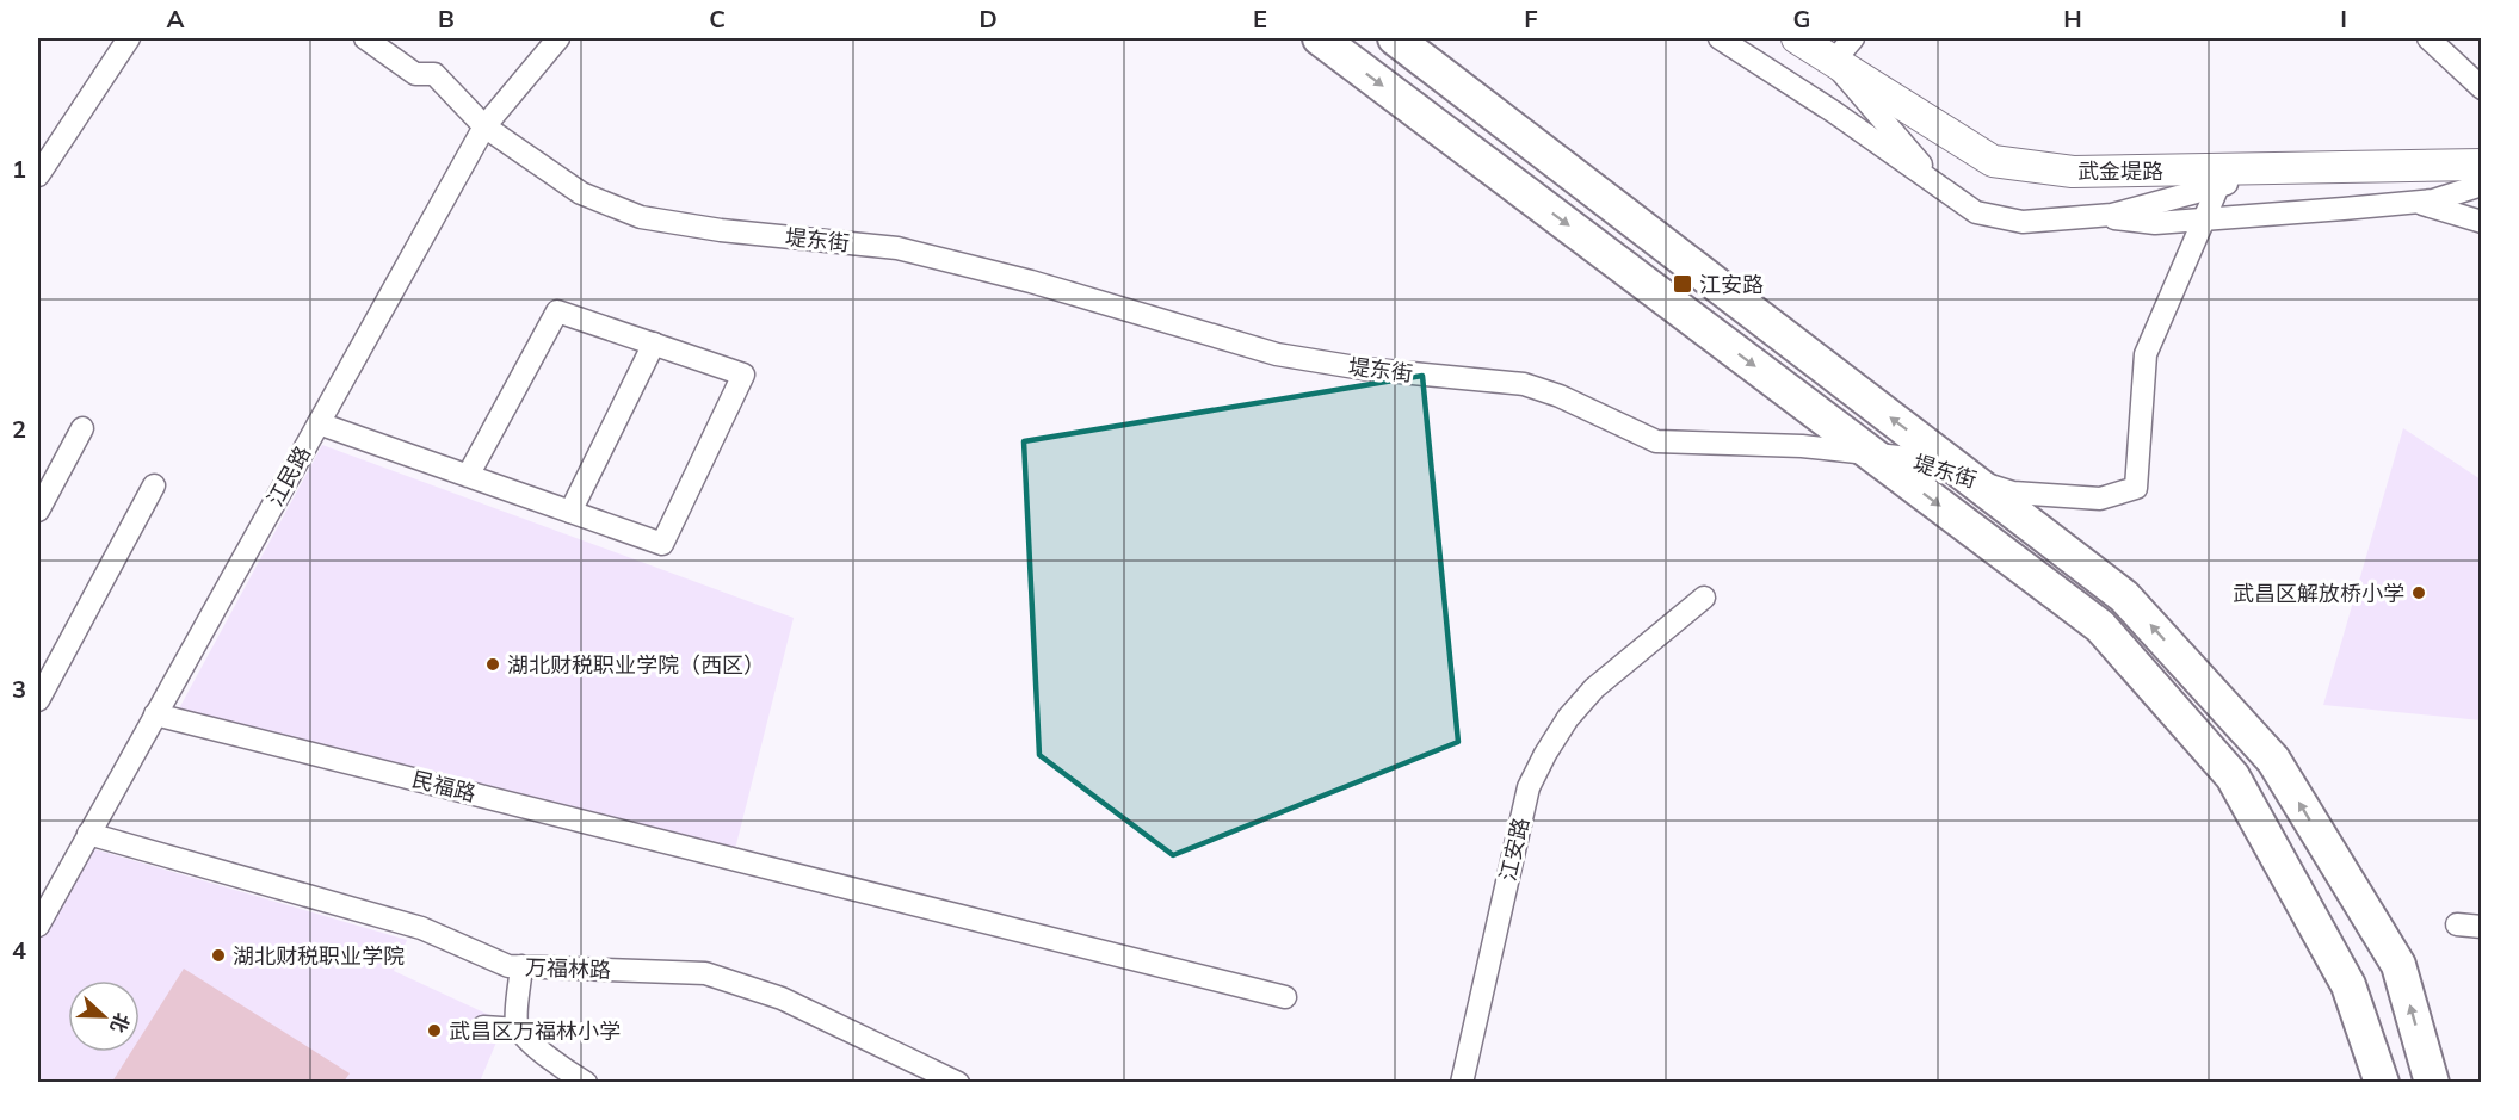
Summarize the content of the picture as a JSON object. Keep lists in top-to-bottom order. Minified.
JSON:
{"streets":{"street":["武金堤路","堤东街","江民路","民福路","江安路","万福林路"]},"crossings":[["堤东街","江民路"],["江民路","民福路"],["江民路","万福林路"]],"places":{"transit":["江安路"],"other":["武昌区解放桥小学","湖北财税职业学院（西区）","湖北财税职业学院","武昌区万福林小学"]},"north":"right","grid":{"columns":["A","B","C","D","E","F","G","H","I"],"rows":["1","2","3","4"]}}
